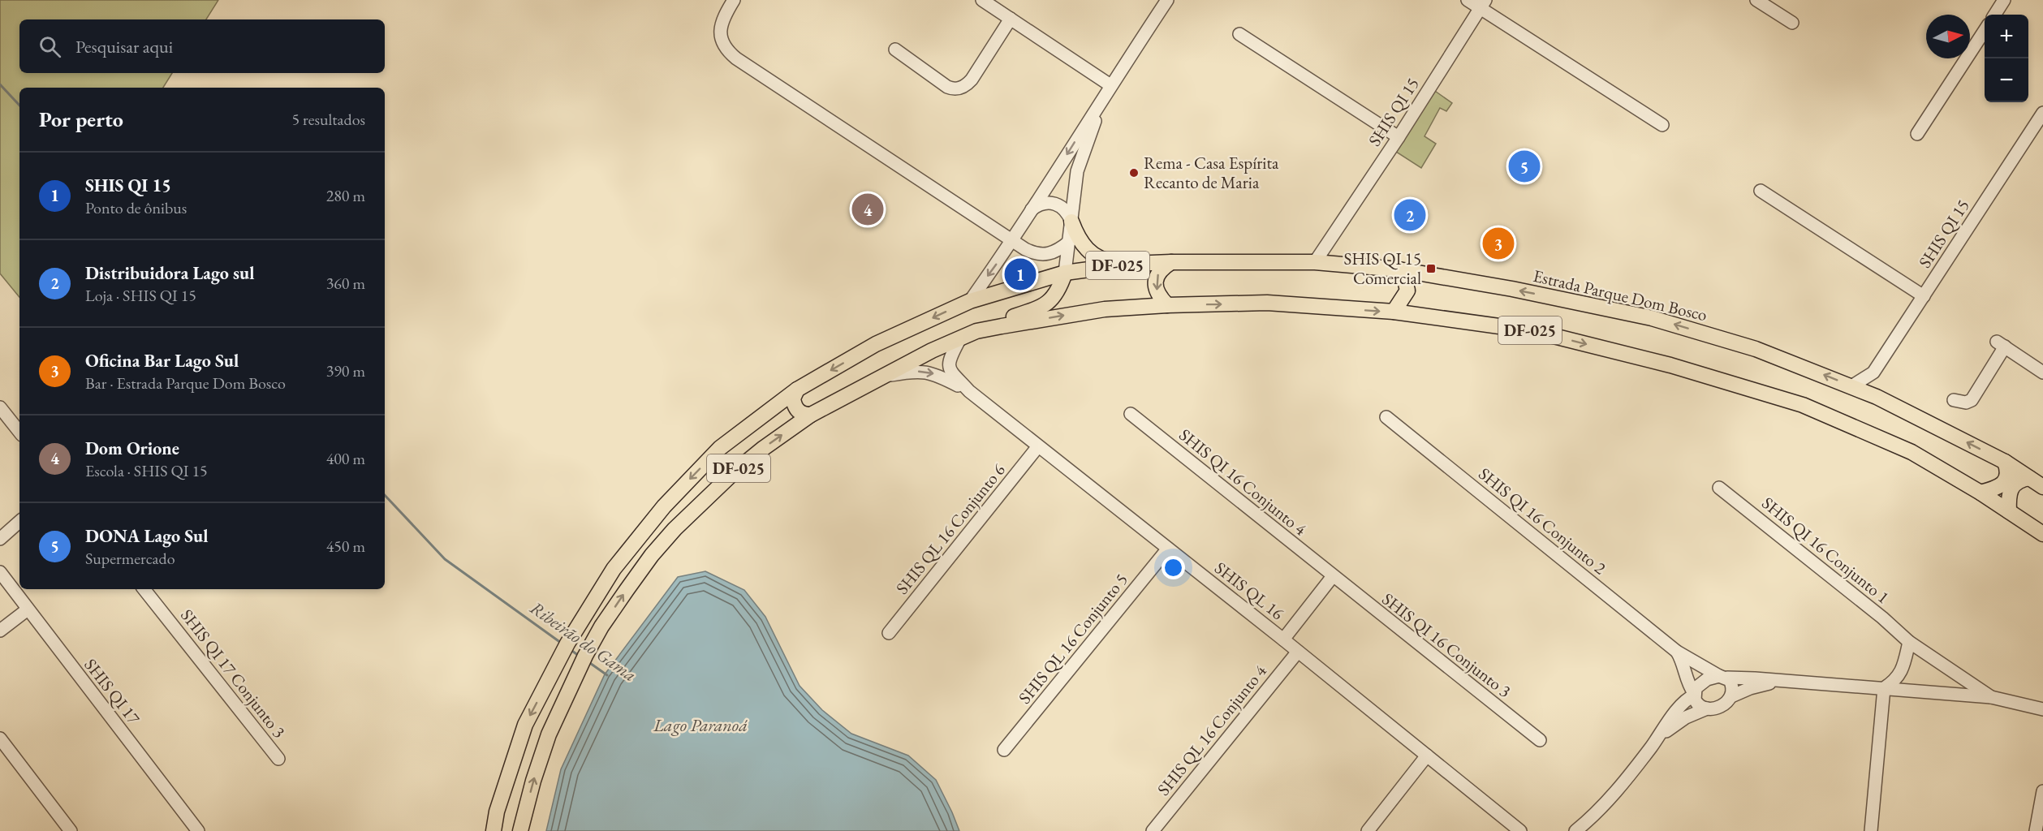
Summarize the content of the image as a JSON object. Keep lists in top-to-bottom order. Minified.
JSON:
{"streets":{"main road":["DF-025","Estrada Parque Dom Bosco"],"street":["SHIS QI 15","SHIS QI 16 Conjunto 4","SHIS QI 16 Conjunto 2","SHIS QL 16 Conjunto 6","SHIS QI 16 Conjunto 1","SHIS QL 16","SHIS QL 16 Conjunto 5","SHIS QI 16 Conjunto 3","SHIS QI 17 Conjunto 3","SHIS QI 17","SHIS QL 16 Conjunto 4"]},"crossings":[["SHIS QI 15","Estrada Parque Dom Bosco"],["DF-025","SHIS QL 16"],["SHIS QI 16 Conjunto 4","SHIS QI 16 Conjunto 3"],["SHIS QL 16 Conjunto 6","SHIS QL 16"],["SHIS QL 16","SHIS QL 16 Conjunto 5"],["SHIS QL 16","SHIS QL 16 Conjunto 4"]],"one_way":["Estrada Parque Dom Bosco"],"water":["Ribeirão do Gama","Lago Paranoá"],"places":{"other":["Rema - Casa Espírita Recanto de Maria"],"transit":["SHIS QI 15 Comercial"]},"north":"right","page":{"map_buttons":["+","−"],"search":"Pesquisar aqui","heading":["Por perto","5 resultados"],"pins":["5","4","2","3","1"],"list":[{"mark":"1","name":"SHIS QI 15","note":"Ponto de ônibus","value":"280 m"},{"mark":"2","name":"Distribuidora Lago sul","note":"Loja · SHIS QI 15","value":"360 m"},{"mark":"3","name":"Oficina Bar Lago Sul","note":"Bar · Estrada Parque Dom Bosco","value":"390 m"},{"mark":"4","name":"Dom Orione","note":"Escola · SHIS QI 15","value":"400 m"},{"mark":"5","name":"DONA Lago Sul","note":"Supermercado","value":"450 m"}]}}
